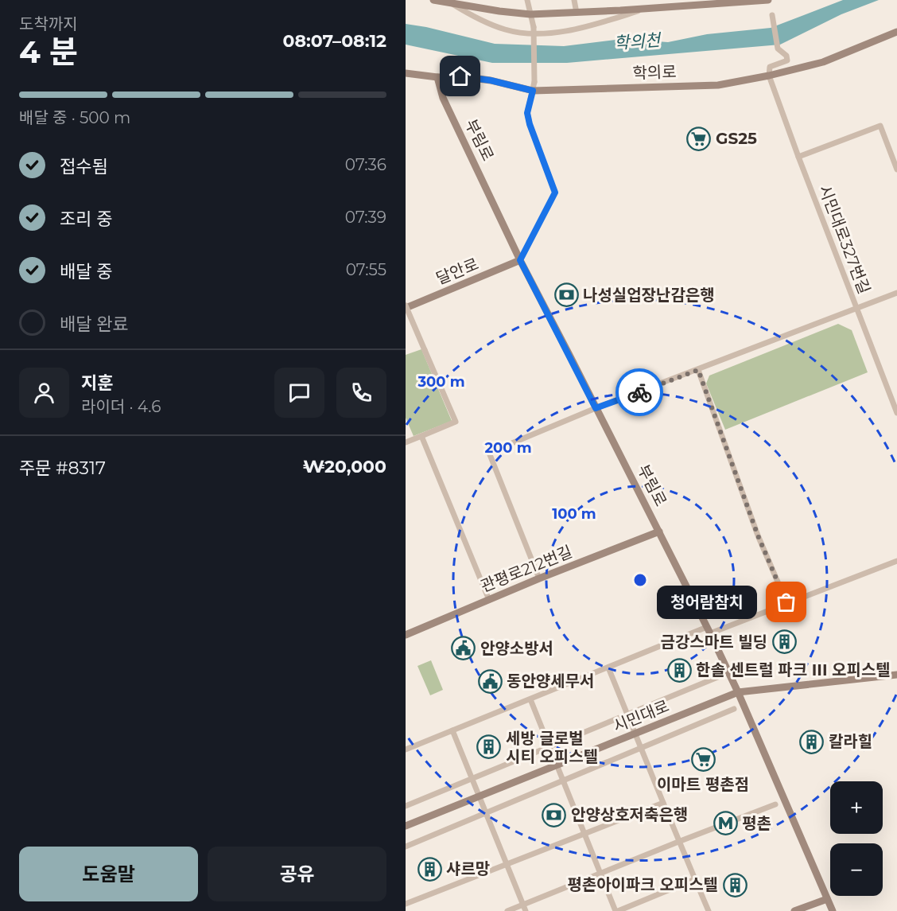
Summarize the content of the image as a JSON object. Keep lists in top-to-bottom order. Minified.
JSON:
{"streets":{"street":["학의로","부림로","시민대로327번길","달안로","관평로212번길","시민대로"]},"crossings":[["학의로","부림로"],["학의로","시민대로327번길"],["부림로","달안로"],["부림로","관평로212번길"],["부림로","시민대로"]],"water":["학의천"],"places":{"supermarket":["GS25","이마트 평촌점"],"bank":["나성실업장난감은행","안양상호저축은행"],"other":["청어람참치"],"building":["금강스마트 빌딩","한솔 센트럴 파크 III 오피스텔","칼라힐","세방 글로벌 시티 오피스텔","샤르망","평촌아이파크 오피스텔"],"public building":["안양소방서","동안양세무서"],"metro station":["평촌"]},"page":{"heading":["4 분","도착까지","08:07–08:12"],"panel":["지훈","라이더 · 4.6","주문 #8317","₩20,000"],"bar":"배달 중 · 500 m","list":[["접수됨","07:36"],["조리 중","07:39"],["배달 중","07:55"],"배달 완료"],"bubble":"청어람참치","map_buttons":["+","−"],"buttons":["도움말","공유"]},"rings":["300 m","200 m","100 m"]}
